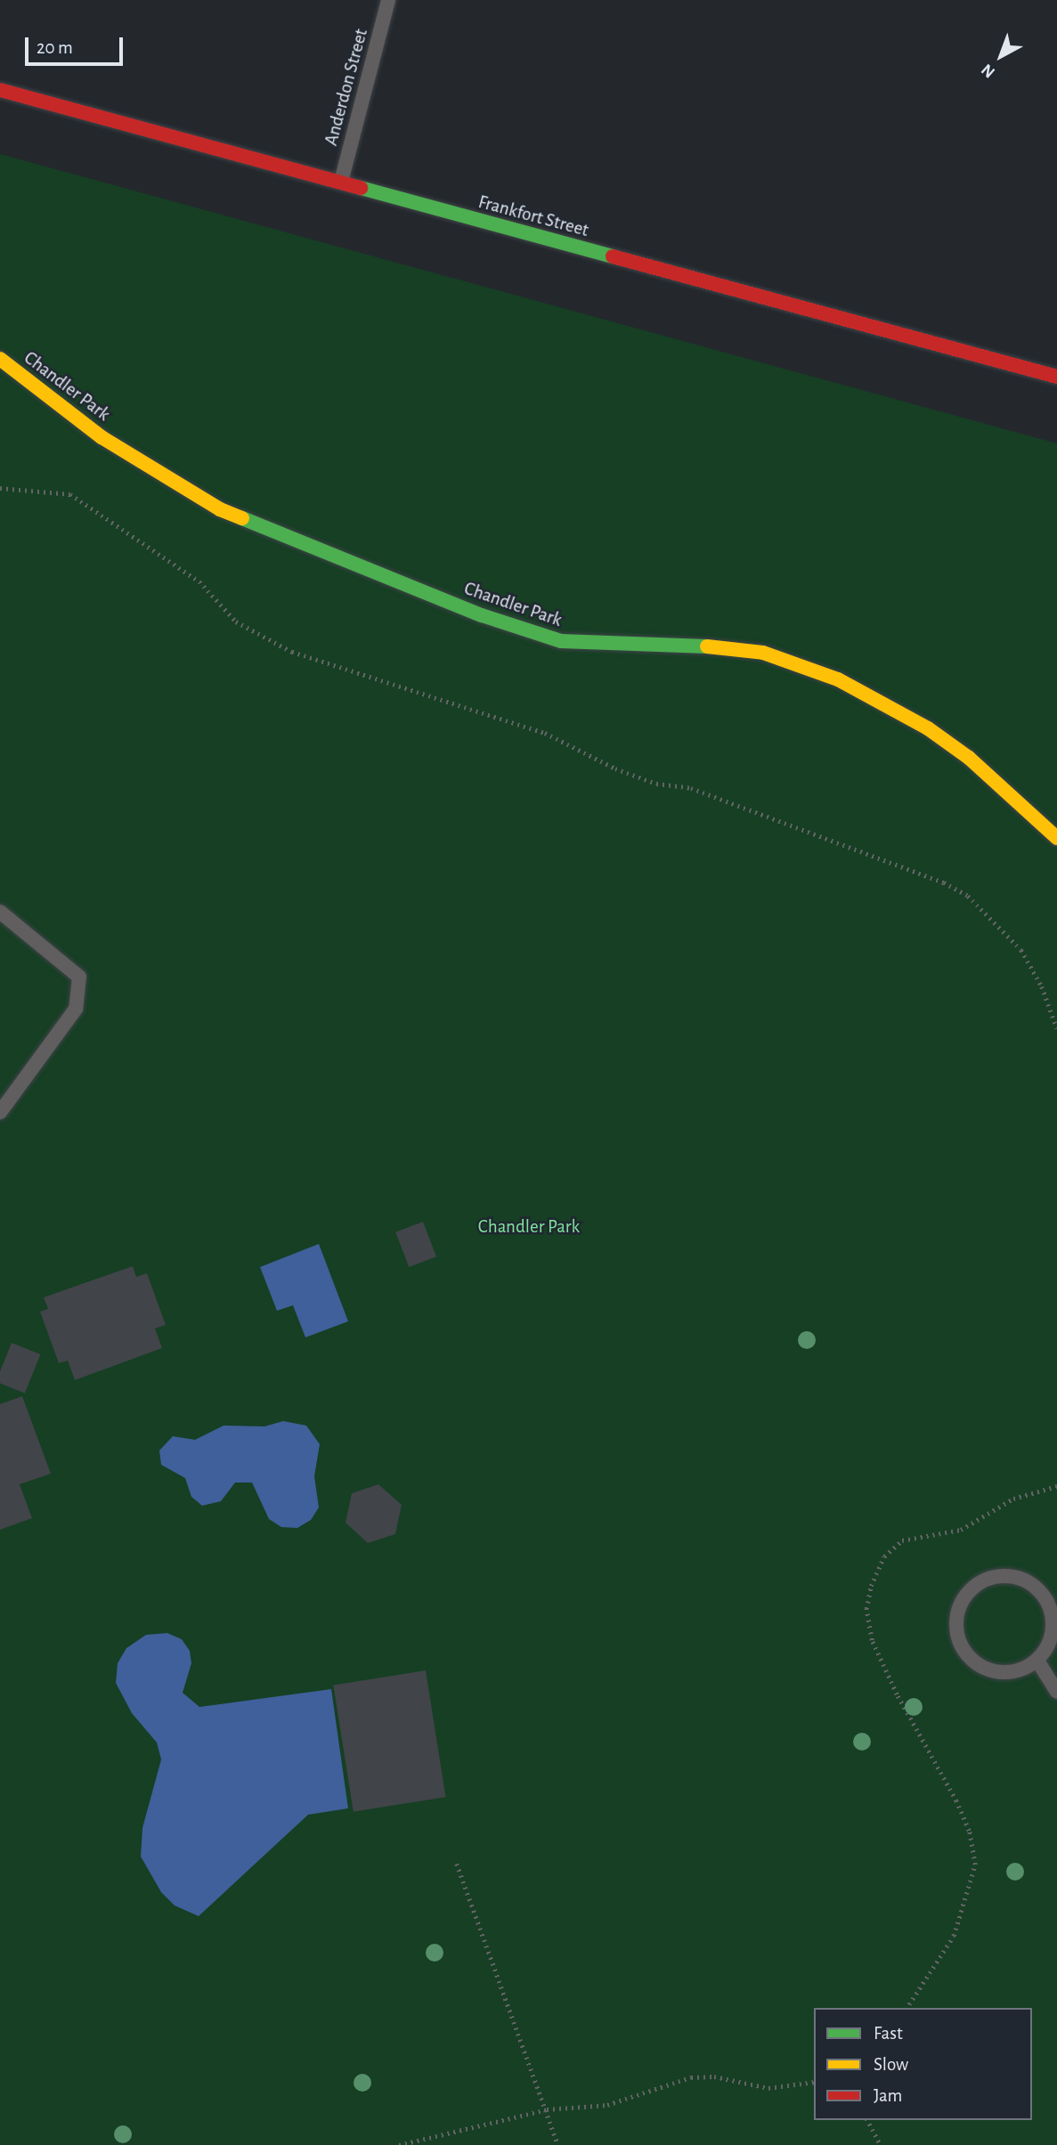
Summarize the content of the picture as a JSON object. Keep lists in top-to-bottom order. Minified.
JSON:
{"streets":{"street":["Frankfort Street","Chandler Park"],"lane":["Anderdon Street"]},"crossings":[["Anderdon Street","Frankfort Street"]],"parks":["Chandler Park"],"legend":["Fast","Slow","Jam"],"scale_bar":"20 m","north":"bottom left"}
